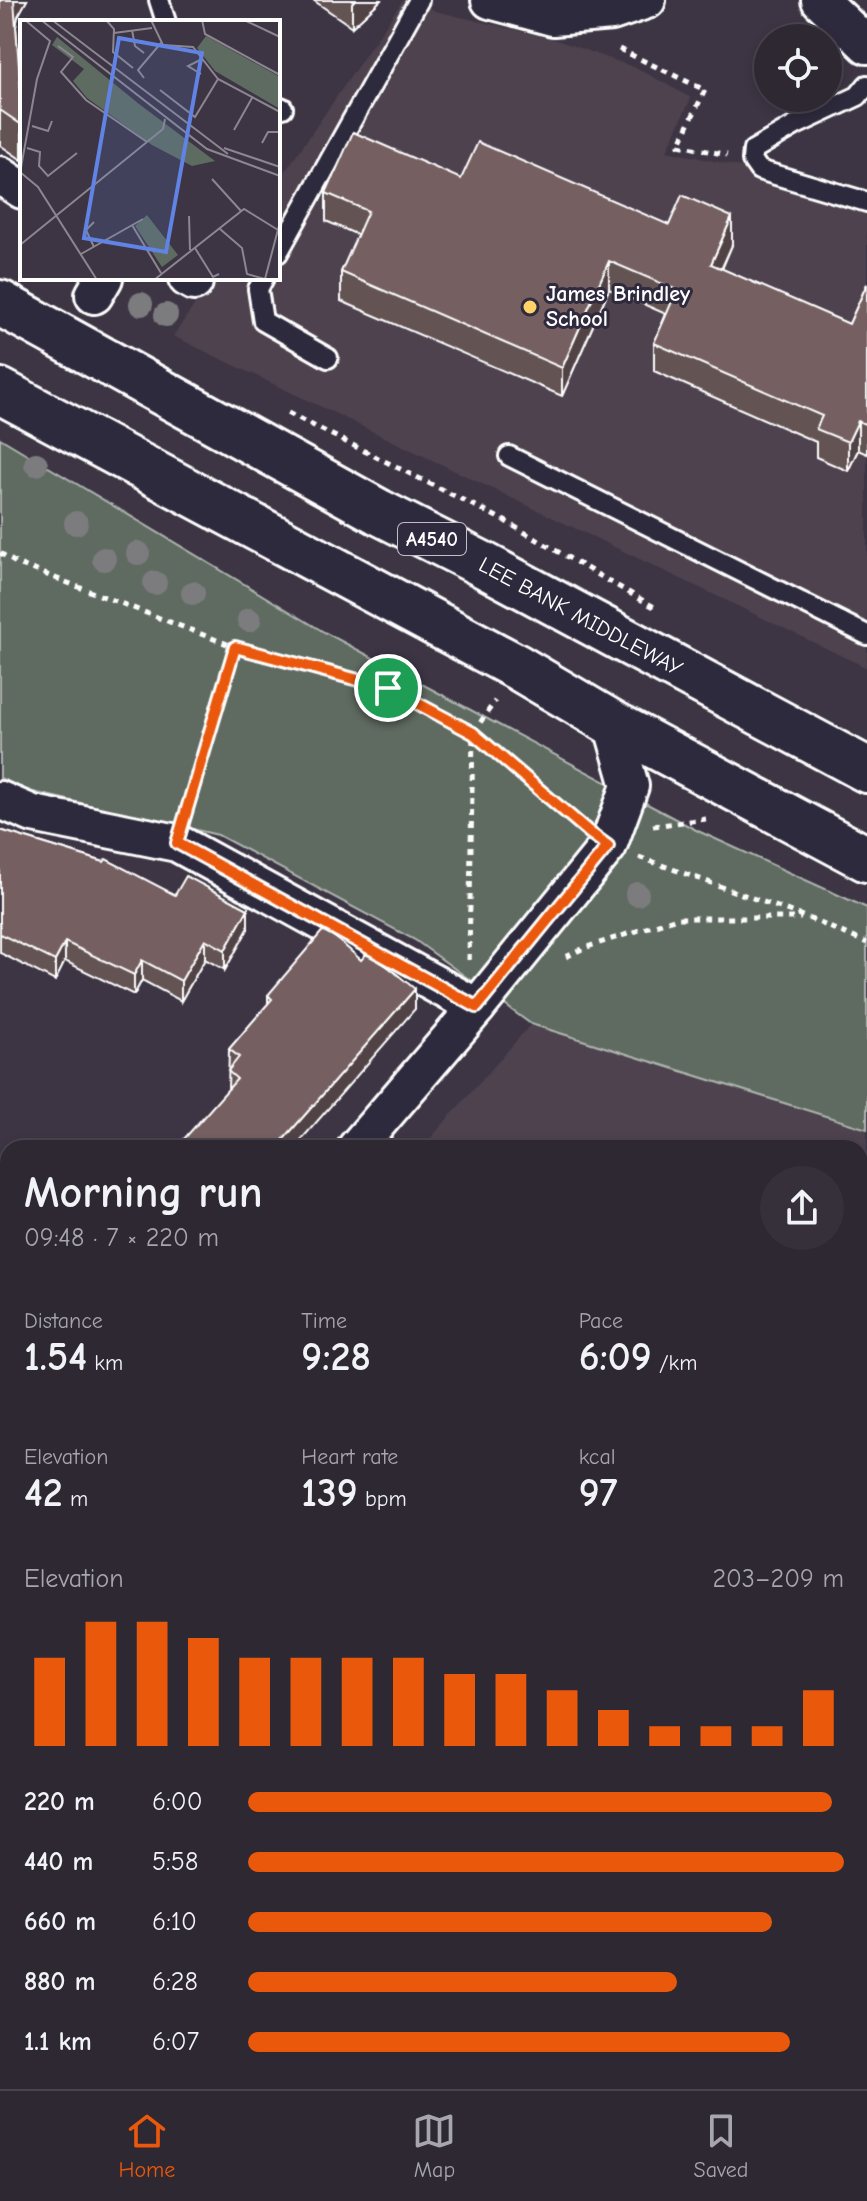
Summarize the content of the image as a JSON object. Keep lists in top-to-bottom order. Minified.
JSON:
{"streets":{"highway":["A4540","LEE BANK MIDDLEWAY"]},"places":["James Brindley School"],"page":{"heading":["Morning run","09:48 · 7 × 220 m"],"stats":[["Distance","1.54 km"],["Time","9:28"],["Pace","6:09 /km"],["Elevation","42 m"],["Heart rate","139 bpm"],["kcal","97"]],"chart":["Elevation","203–209 m"],"list":[{"name":"220 m","note":"6:00"},{"name":"440 m","note":"5:58"},{"name":"660 m","note":"6:10"},{"name":"880 m","note":"6:28"},{"name":"1.1 km","note":"6:07"}],"tabs":["Home","Map","Saved"]}}
